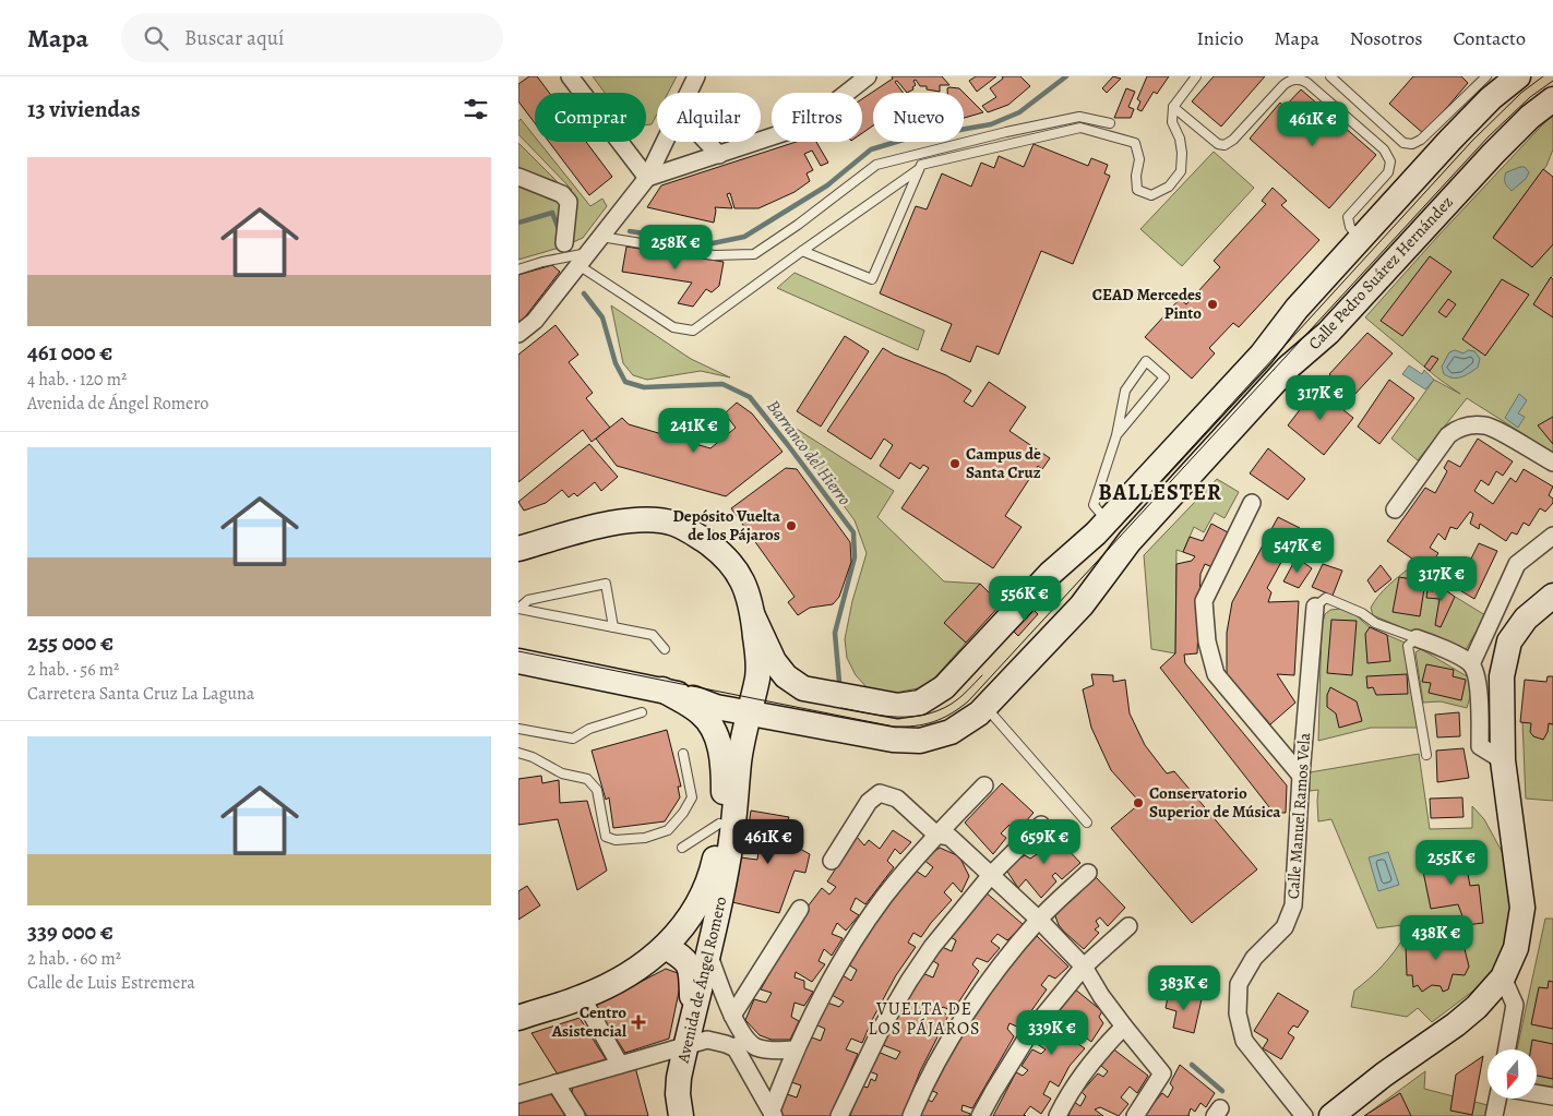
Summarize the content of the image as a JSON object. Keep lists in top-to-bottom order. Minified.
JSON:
{"streets":{"main road":["Calle Pedro Suárez Hernández","Avenida de Ángel Romero"],"street":["Calle Manuel Ramos Vela"]},"crossings":[["Calle Pedro Suárez Hernández","Avenida de Ángel Romero"]],"districts":["BALLESTER","VUELTA DE LOS PÁJAROS"],"water":["Barranco del Hierro"],"places":{"other":["CEAD Mercedes Pinto","Campus de Santa Cruz","Depósito Vuelta de los Pájaros","Conservatorio Superior de Música"],"health":["Centro Asistencial"]},"north":"bottom","page":{"header":"Mapa","search":"Buscar aquí","nav":["Inicio","Mapa","Nosotros","Contacto"],"heading":"13 viviendas","chip":["Comprar","Alquilar","Filtros","Nuevo"],"price":["461K €","258K €","317K €","241K €","547K €","317K €","556K €","461K €","659K €","255K €","438K €","383K €","339K €"],"list":[{"name":"461 000 €","note":"4 hab. · 120 m² · Avenida de Ángel Romero"},{"name":"255 000 €","note":"2 hab. · 56 m² · Carretera Santa Cruz La Laguna"},{"name":"339 000 €","note":"2 hab. · 60 m² · Calle de Luis Estremera"}]}}
